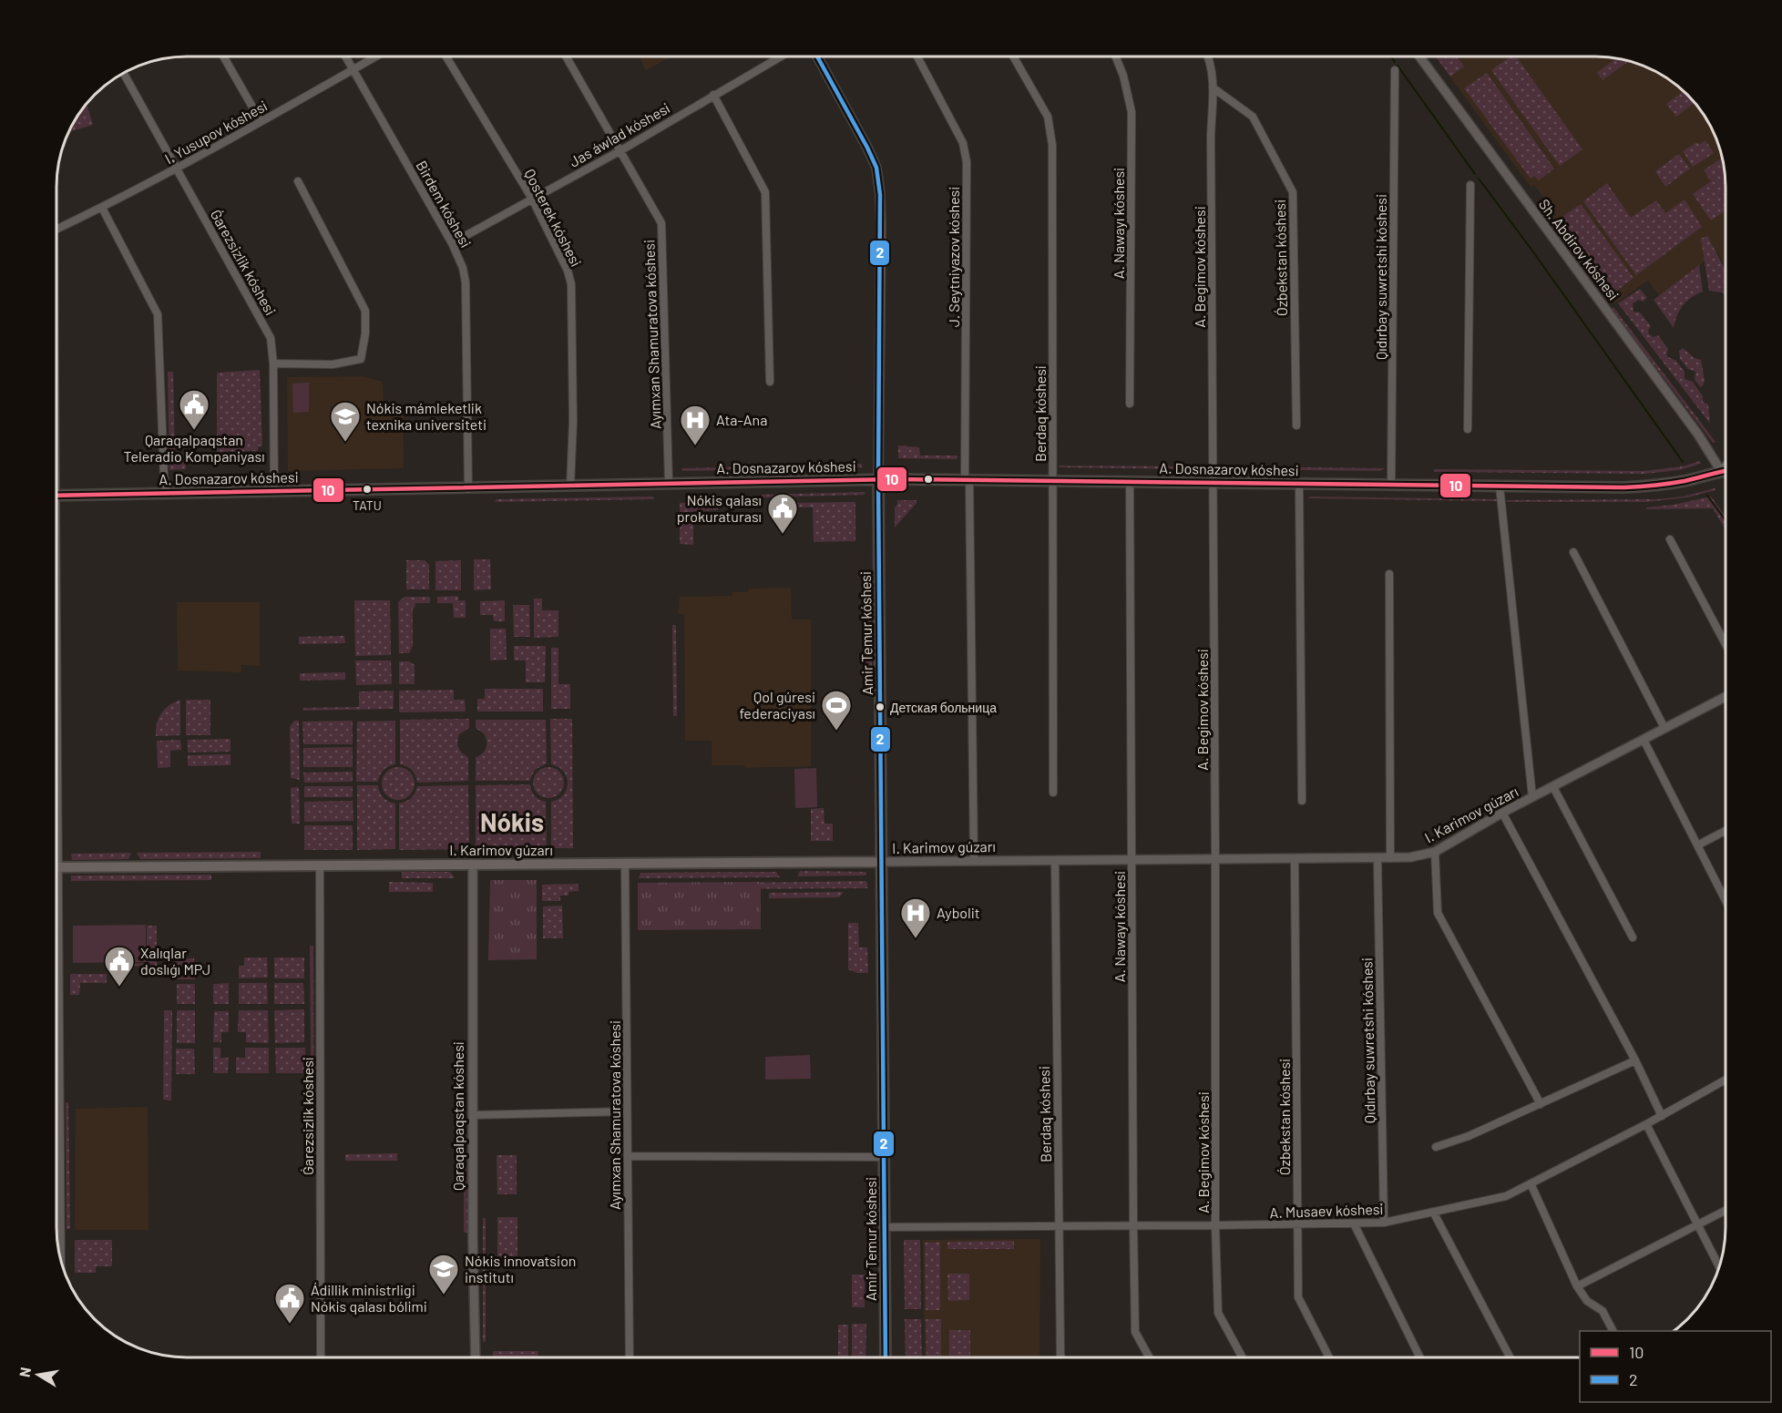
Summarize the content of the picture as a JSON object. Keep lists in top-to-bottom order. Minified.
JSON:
{"streets":{"main road":["A. Dosnazarov kóshesi","Amir Temur kóshesi","I. Karimov gúzarı"],"street":["I. Yusupov kóshesi","Jas áwlad kóshesi","Birdem kóshesi","Qosterek kóshesi","A. Nawayı kóshesi","Sh. Abdirov kóshesi","J. Seytniyazov kóshesi","Ózbekstan kóshesi","Ǵarezsizlik kóshesi","A. Begimov kóshesi","Qıdırbay suwretshi kóshesi","Ayımxan Shamuratova kóshesi","Berdaq kóshesi","Qaraqalpaqstan kóshesi","A. Musaev kóshesi"]},"crossings":[["I. Yusupov kóshesi","Birdem kóshesi"],["I. Yusupov kóshesi","Ǵarezsizlik kóshesi"],["Jas áwlad kóshesi","Birdem kóshesi"],["Jas áwlad kóshesi","Qosterek kóshesi"],["Jas áwlad kóshesi","Ayımxan Shamuratova kóshesi"],["Birdem kóshesi","A. Dosnazarov kóshesi"],["Qosterek kóshesi","A. Dosnazarov kóshesi"],["A. Nawayı kóshesi","A. Dosnazarov kóshesi"],["A. Nawayı kóshesi","I. Karimov gúzarı"],["A. Nawayı kóshesi","A. Musaev kóshesi"],["Sh. Abdirov kóshesi","A. Dosnazarov kóshesi"],["J. Seytniyazov kóshesi","A. Dosnazarov kóshesi"],["J. Seytniyazov kóshesi","I. Karimov gúzarı"],["Ózbekstan kóshesi","A. Begimov kóshesi"],["Ózbekstan kóshesi","I. Karimov gúzarı"],["Ózbekstan kóshesi","A. Musaev kóshesi"],["Ǵarezsizlik kóshesi","A. Dosnazarov kóshesi"],["Ǵarezsizlik kóshesi","I. Karimov gúzarı"],["A. Begimov kóshesi","A. Dosnazarov kóshesi"],["A. Begimov kóshesi","I. Karimov gúzarı"],["A. Begimov kóshesi","A. Musaev kóshesi"],["Qıdırbay suwretshi kóshesi","A. Dosnazarov kóshesi"],["Qıdırbay suwretshi kóshesi","I. Karimov gúzarı"],["Qıdırbay suwretshi kóshesi","A. Musaev kóshesi"],["Ayımxan Shamuratova kóshesi","A. Dosnazarov kóshesi"],["Ayımxan Shamuratova kóshesi","I. Karimov gúzarı"],["Berdaq kóshesi","A. Dosnazarov kóshesi"],["Berdaq kóshesi","I. Karimov gúzarı"],["Berdaq kóshesi","A. Musaev kóshesi"],["A. Dosnazarov kóshesi","Amir Temur kóshesi"],["Amir Temur kóshesi","I. Karimov gúzarı"],["Amir Temur kóshesi","A. Musaev kóshesi"],["I. Karimov gúzarı","Qaraqalpaqstan kóshesi"]],"districts":["Nókis"],"places":{"public building":["Qaraqalpaqstan Teleradio Kompaniyası","Nókis qalası prokuraturası","Xalıqlar doslıǵı MPJ","Ádillik ministrligi Nókis qalası bólimi"],"school or university":["Nókis mámleketlik texnika universiteti","Nókis innovatsion institutı"],"hospital":["Ata-Ana","Aybolit"],"other":["TATU","Детская больница"],"sports":["Qol gúresi federaciyası"]},"lines":["transit line 2","transit line 10"],"legend":["10","2"],"north":"left"}
